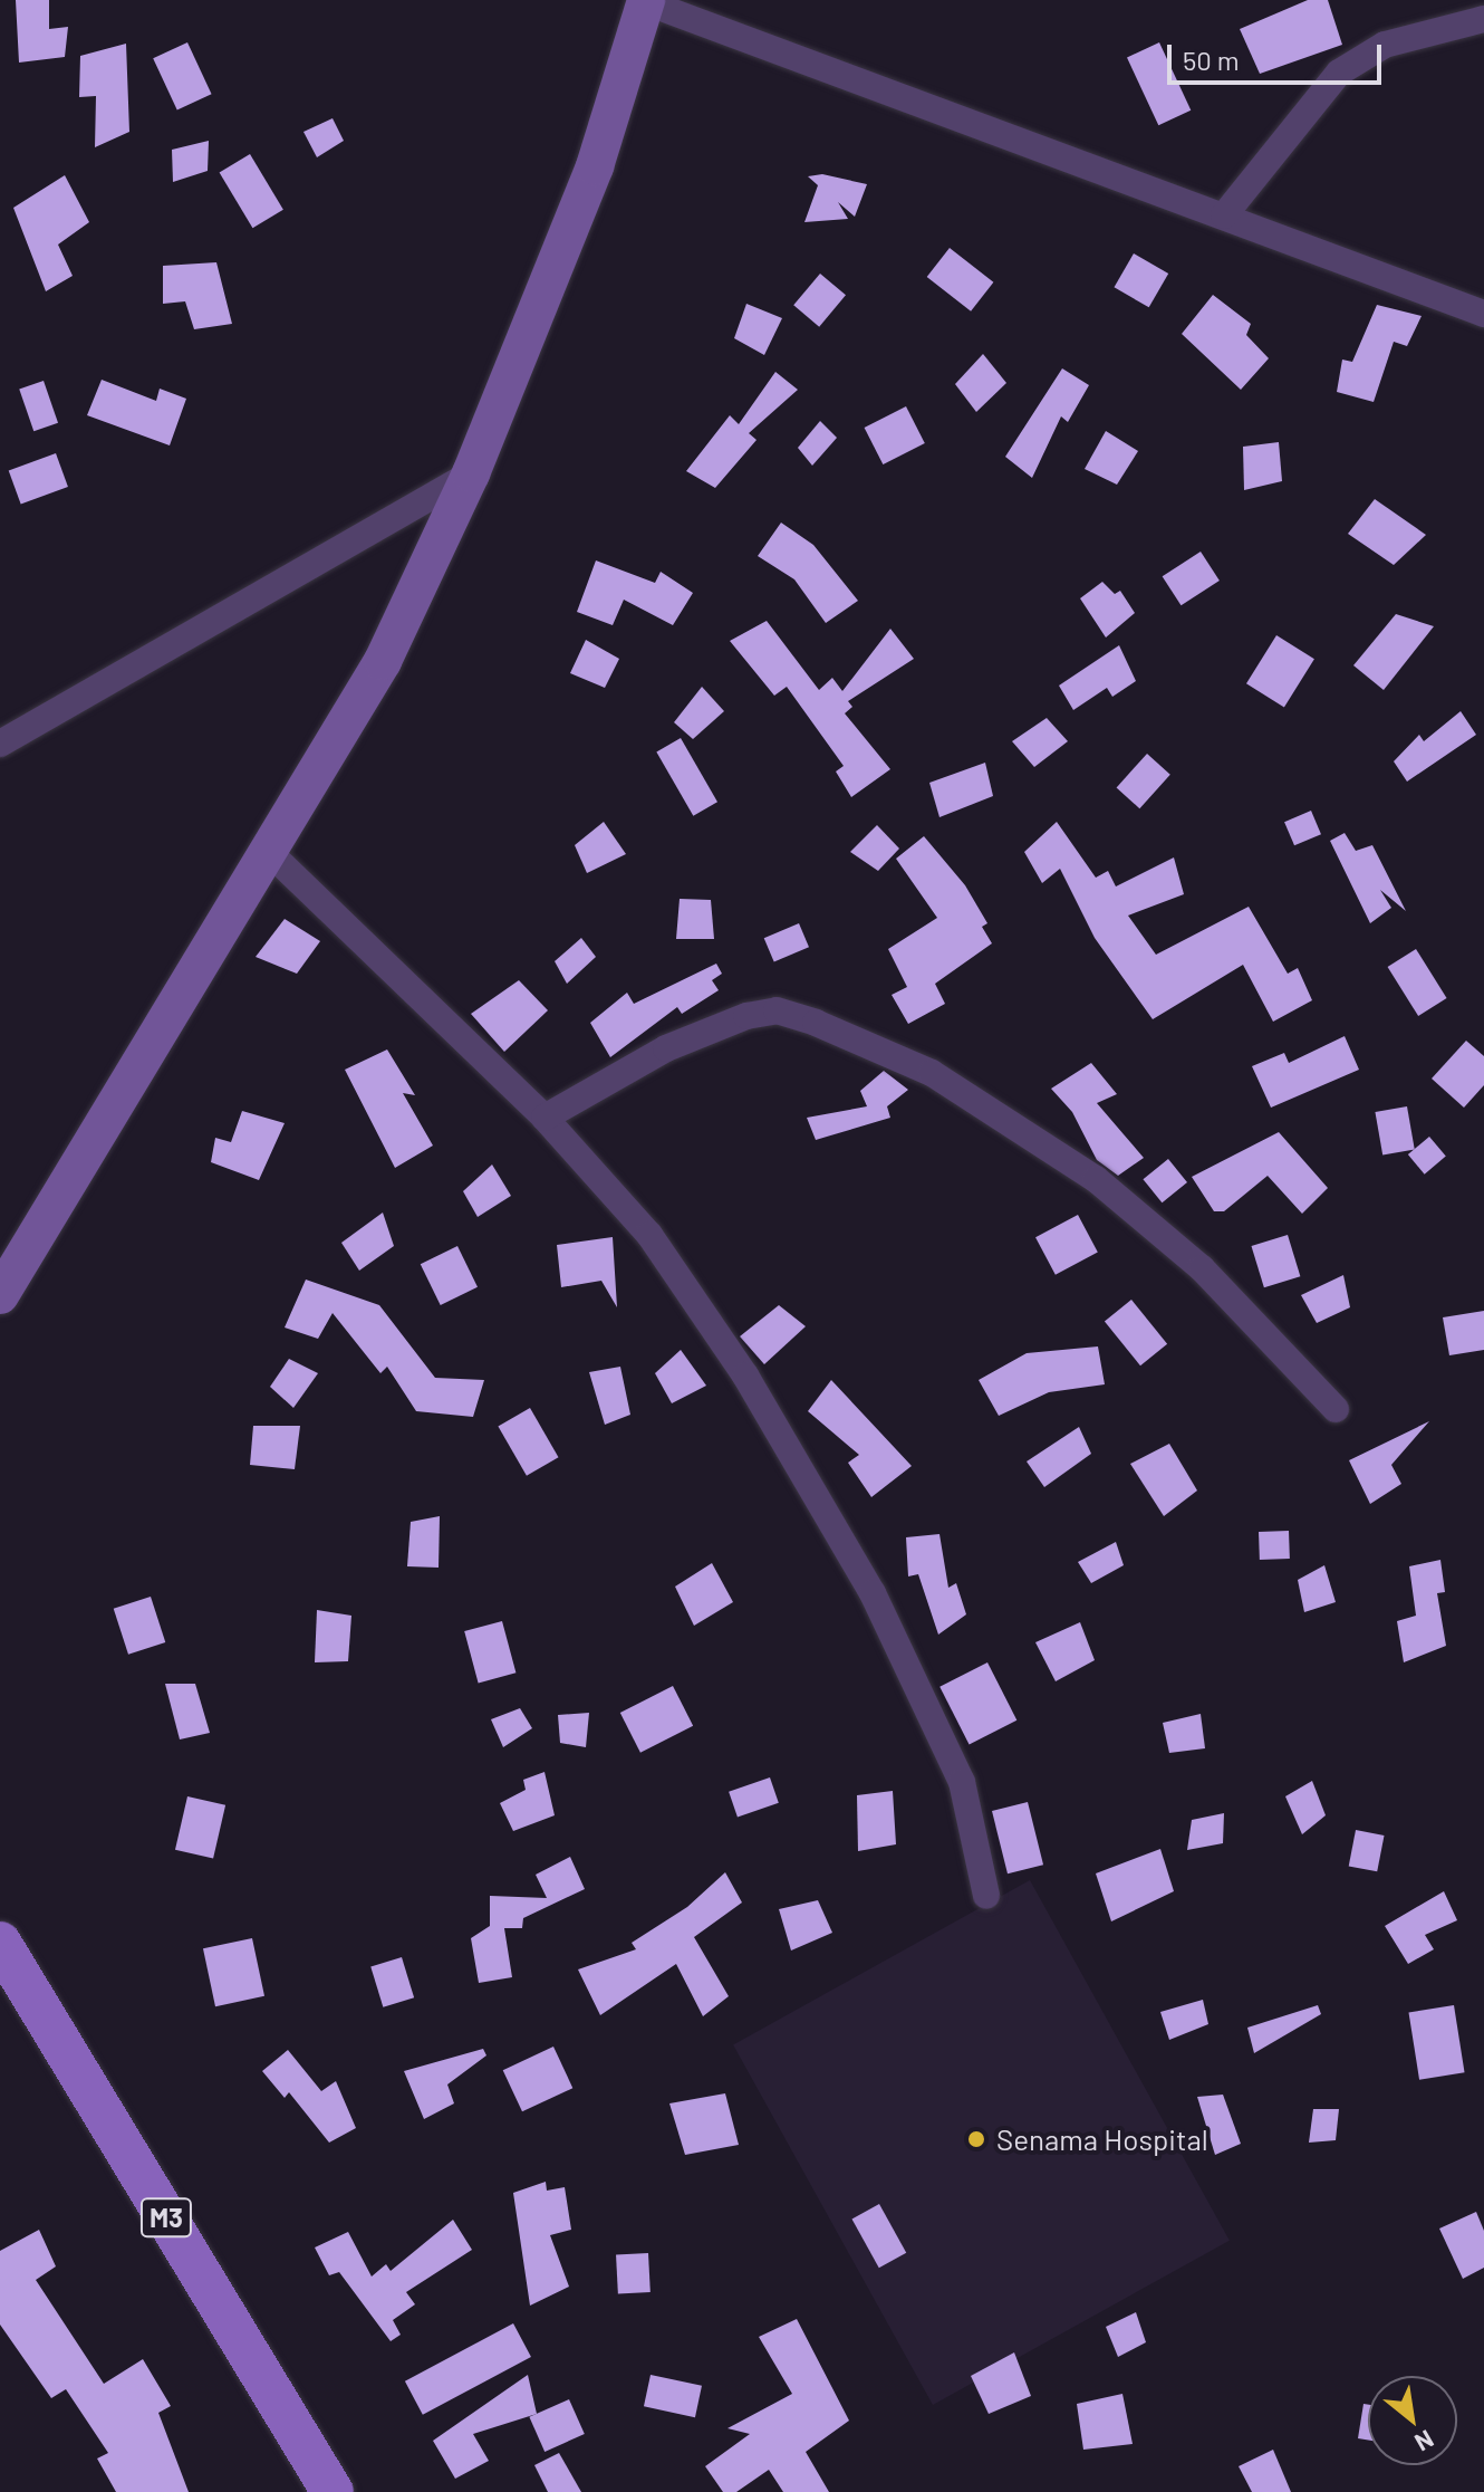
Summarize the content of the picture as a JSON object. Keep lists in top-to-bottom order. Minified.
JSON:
{"streets":{"main road":["M3"]},"places":["Senama Hospital"],"scale_bar":"50 m","north":"bottom right"}
